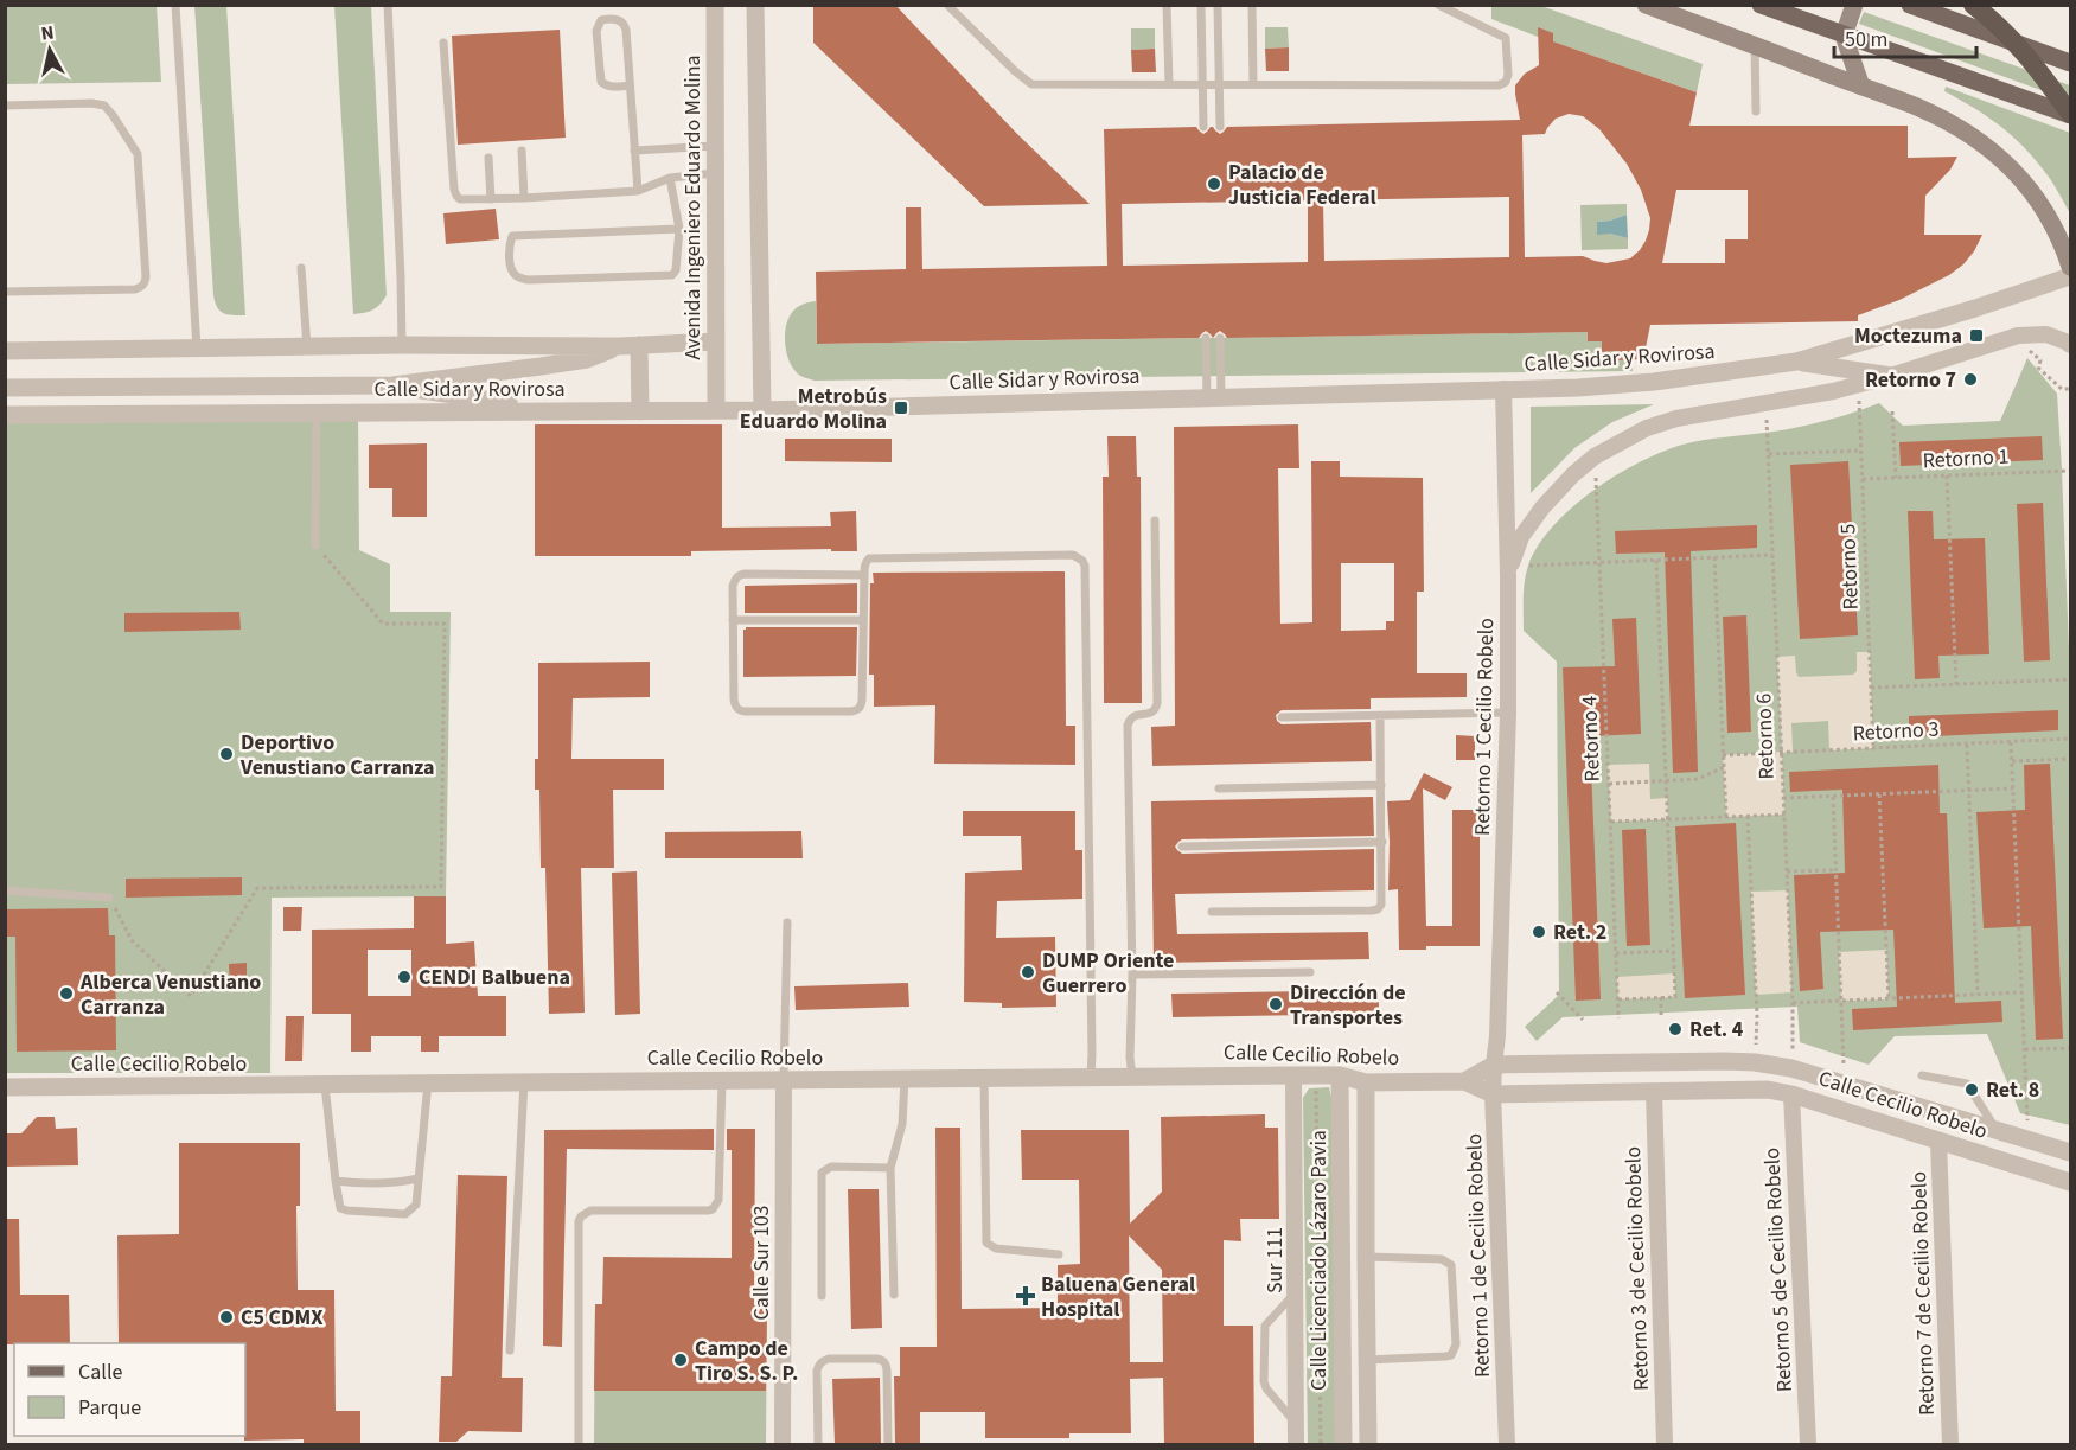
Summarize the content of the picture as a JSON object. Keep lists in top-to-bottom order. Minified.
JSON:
{"streets":{"street":["Avenida Ingeniero Eduardo Molina","Calle Sidar y Rovirosa","Retorno 1 Cecilio Robelo","Calle Cecilio Robelo","Retorno 1 de Cecilio Robelo","Sur 111","Calle Licenciado Lázaro Pavia","Calle Sur 103","Retorno 3 de Cecilio Robelo","Retorno 5 de Cecilio Robelo","Retorno 7 de Cecilio Robelo"],"path":["Retorno 1","Retorno 5","Retorno 3","Retorno 6","Retorno 4"]},"crossings":[["Avenida Ingeniero Eduardo Molina","Calle Sidar y Rovirosa"],["Calle Sidar y Rovirosa","Retorno 1 Cecilio Robelo"],["Retorno 1","Retorno 5"],["Retorno 5","Retorno 3"],["Retorno 1 Cecilio Robelo","Calle Cecilio Robelo"],["Retorno 1 Cecilio Robelo","Retorno 1 de Cecilio Robelo"],["Retorno 3","Retorno 6"],["Retorno 6","Calle Cecilio Robelo"],["Calle Cecilio Robelo","Retorno 1 de Cecilio Robelo"],["Calle Cecilio Robelo","Sur 111"],["Calle Cecilio Robelo","Calle Licenciado Lázaro Pavia"],["Calle Cecilio Robelo","Calle Sur 103"],["Calle Cecilio Robelo","Retorno 3 de Cecilio Robelo"],["Calle Cecilio Robelo","Retorno 5 de Cecilio Robelo"],["Calle Cecilio Robelo","Retorno 7 de Cecilio Robelo"]],"places":{"other":["Palacio de Justicia Federal","Retorno 7","Deportivo Venustiano Carranza","Ret. 2","DUMP Oriente Guerrero","CENDI Balbuena","Alberca Venustiano Carranza","Dirección de Transportes","Ret. 4","Ret. 8","C5 CDMX","Campo de Tiro S. S. P."],"transit":["Moctezuma","Metrobús Eduardo Molina"],"health":["Baluena General Hospital"]},"legend":["Calle","Parque"],"scale_bar":"50 m","north":"top"}
